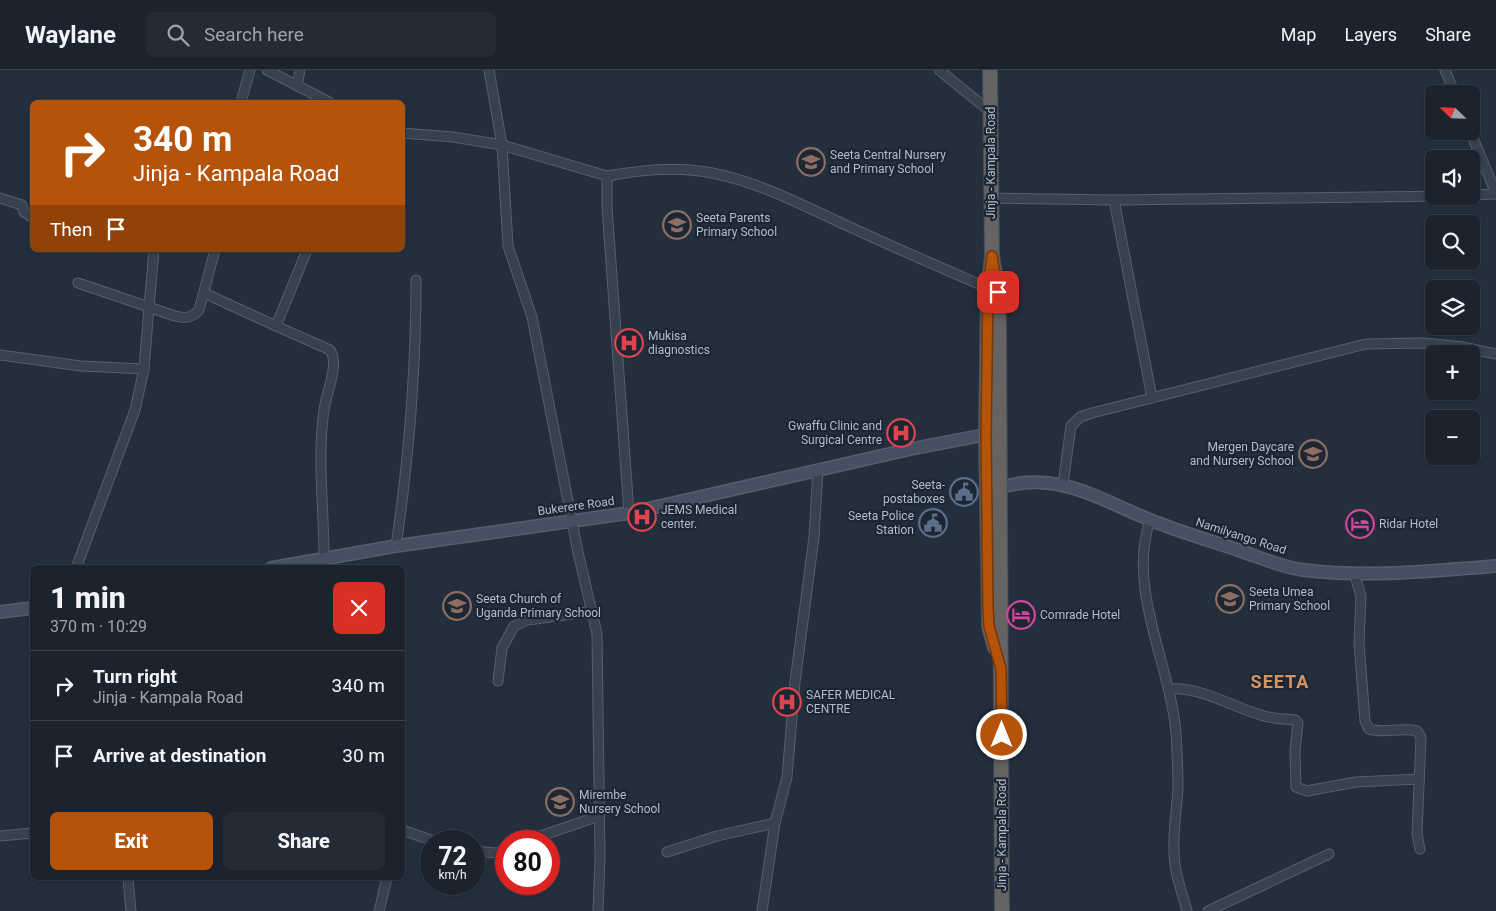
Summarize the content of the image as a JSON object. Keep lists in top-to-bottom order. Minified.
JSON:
{"streets":{"highway":["Jinja - Kampala Road"],"main road":["Bukerere Road","Namilyango Road"]},"crossings":[["Jinja - Kampala Road","Bukerere Road"],["Jinja - Kampala Road","Namilyango Road"]],"districts":["SEETA"],"places":{"school or university":["Seeta Central Nursery and Primary School","Seeta Parents Primary School","Mergen Daycare and Nursery School","Seeta Umea Primary School","Seeta Church of Uganda Primary School","Mirembe Nursery School"],"hospital":["Mukisa diagnostics","Gwaffu Clinic and Surgical Centre","JEMS Medical center.","SAFER MEDICAL CENTRE"],"public building":["Seeta- postaboxes","Seeta Police Station"],"hotel":["Ridar Hotel","Comrade Hotel"]},"north":"top left","page":{"header":"Waylane","search":"Search here","nav":["Map","Layers","Share"],"map_buttons":["+","−"],"turn":["340 m","Jinja - Kampala Road"],"then":"Then","heading":["1 min","370 m · 10:29"],"list":[{"name":"Turn right","note":"Jinja - Kampala Road","value":"340 m"},{"name":"Arrive at destination","value":"30 m"}],"buttons":["Exit","Share"],"speed":"72 km/h","limit":"80"}}
